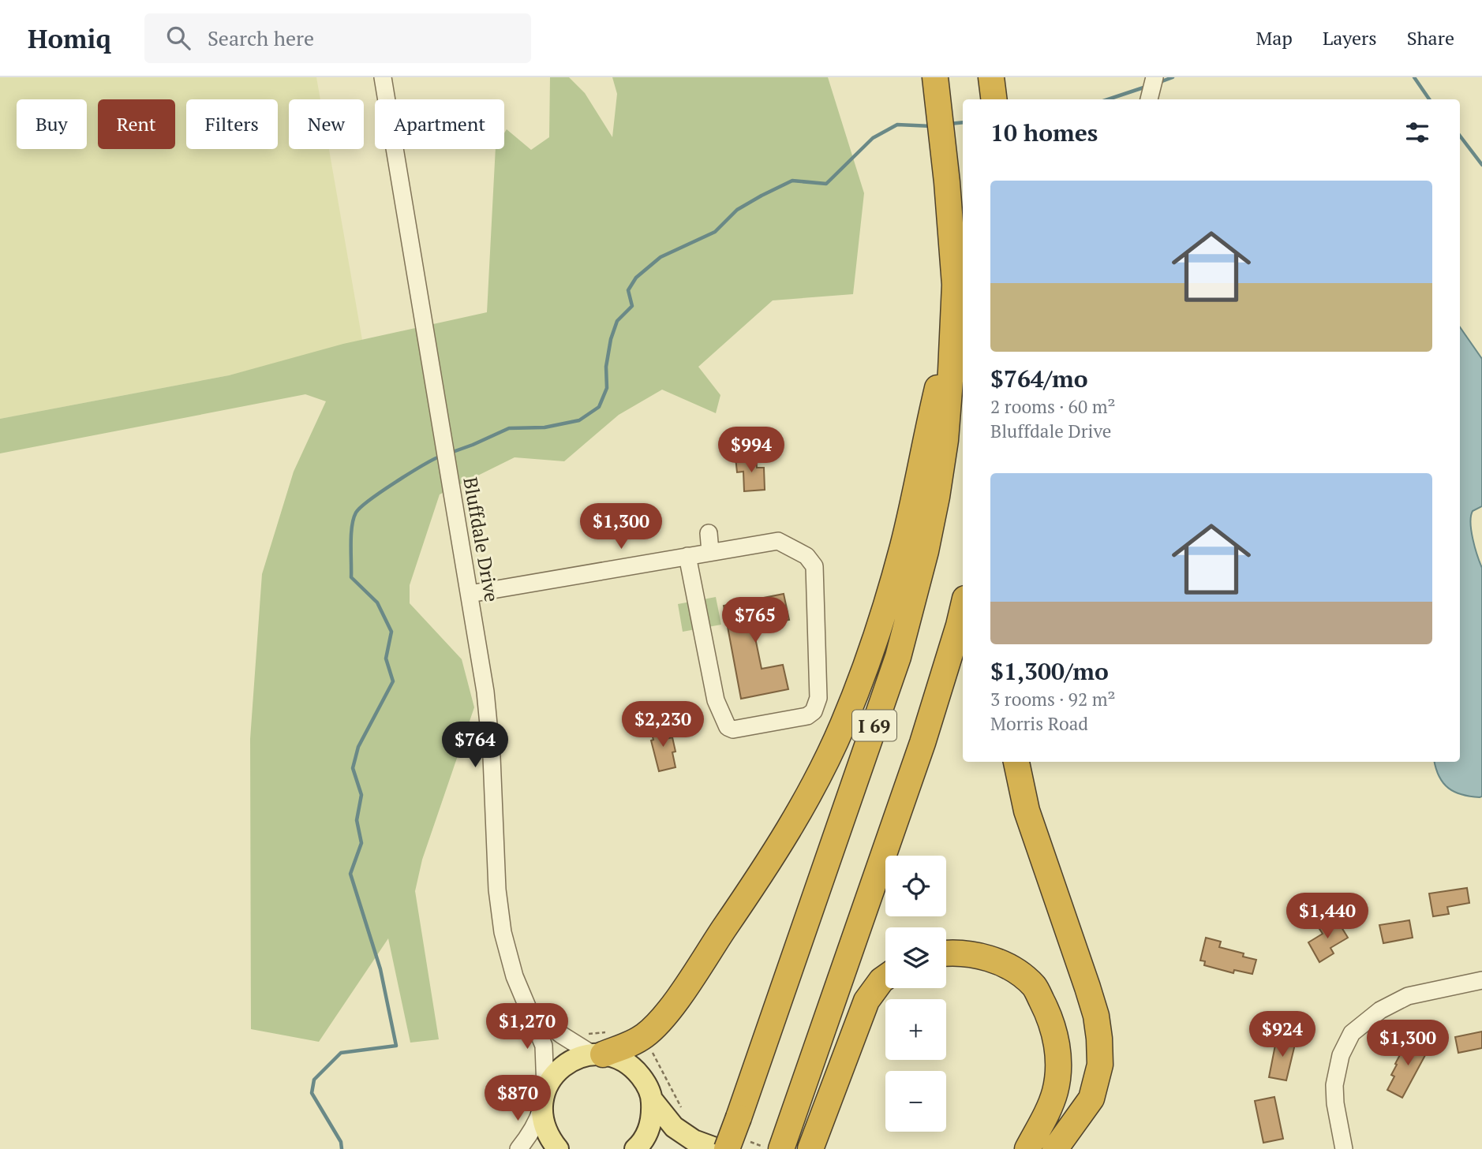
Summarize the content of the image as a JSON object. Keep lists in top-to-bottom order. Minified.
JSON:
{"streets":{"highway":["I 69"],"street":["Bluffdale Drive"]},"page":{"header":"Homiq","search":"Search here","nav":["Map","Layers","Share"],"chip":["Buy","Rent","Filters","New","Apartment"],"heading":"10 homes","list":[{"name":"$764/mo","note":"2 rooms · 60 m² · Bluffdale Drive"},{"name":"$1,300/mo","note":"3 rooms · 92 m² · Morris Road"}],"price":["$994","$1,300","$765","$2,230","$764","$1,440","$1,270","$924","$1,300","$870"],"map_buttons":["+","−"]}}
